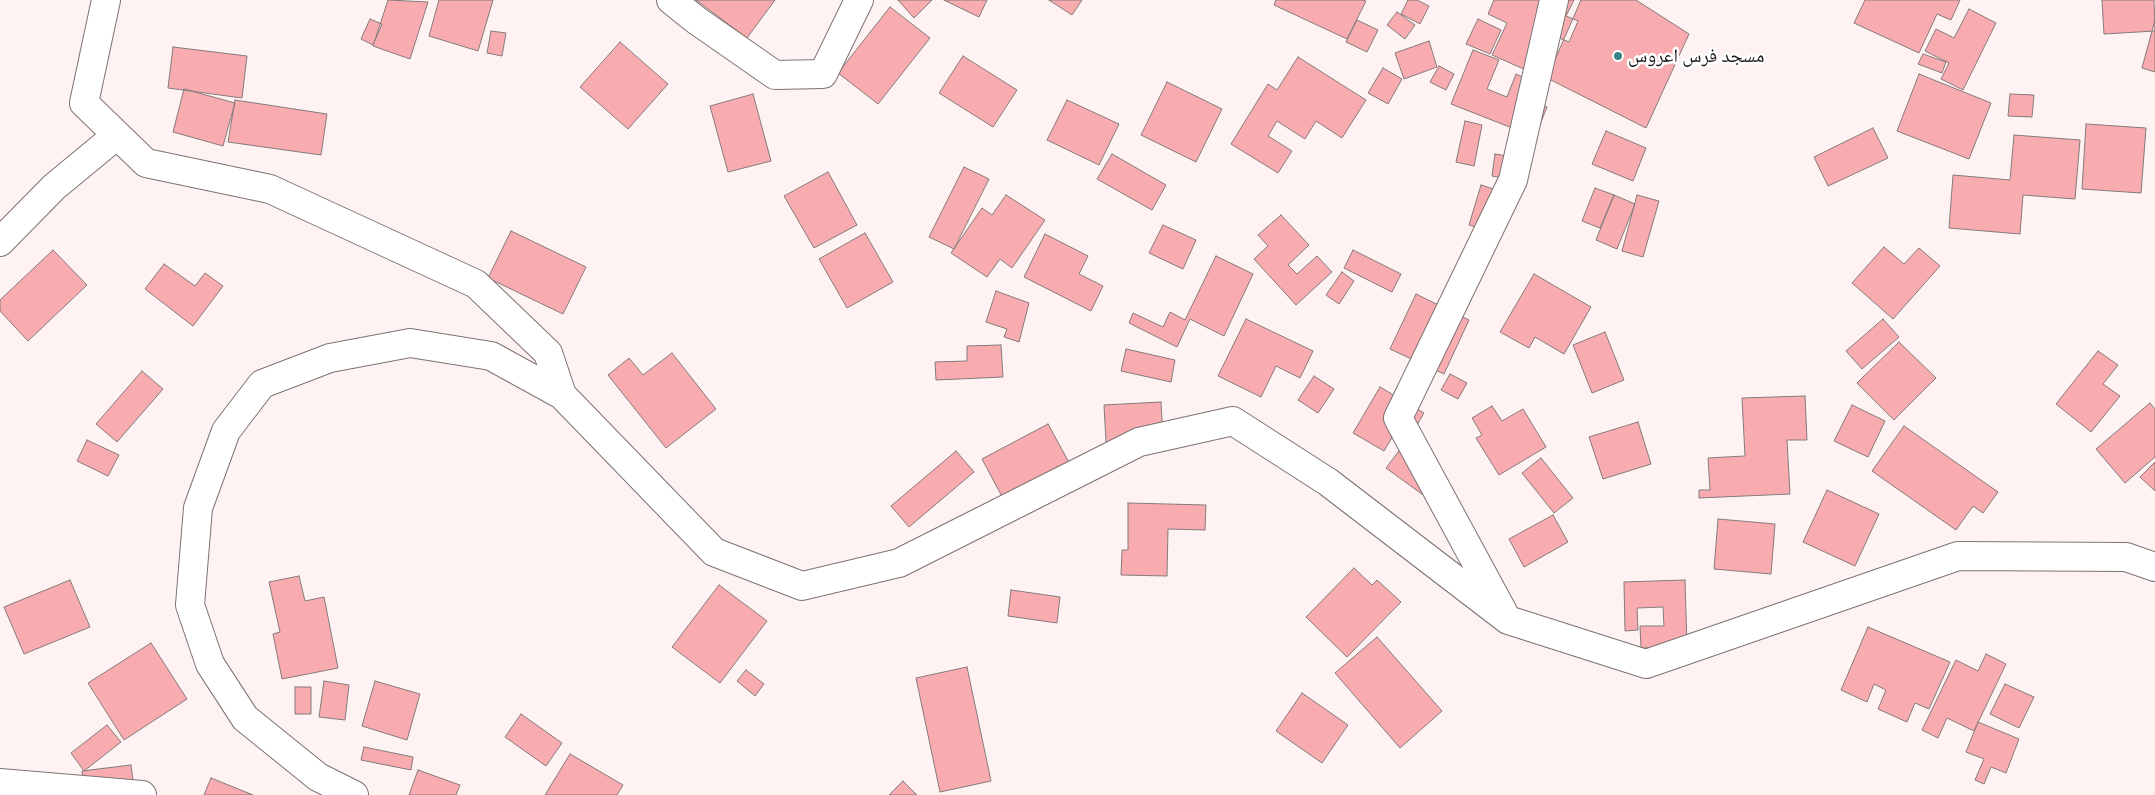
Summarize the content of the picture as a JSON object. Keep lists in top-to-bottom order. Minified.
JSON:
{"places":["مسجد فرس اعروس"]}
